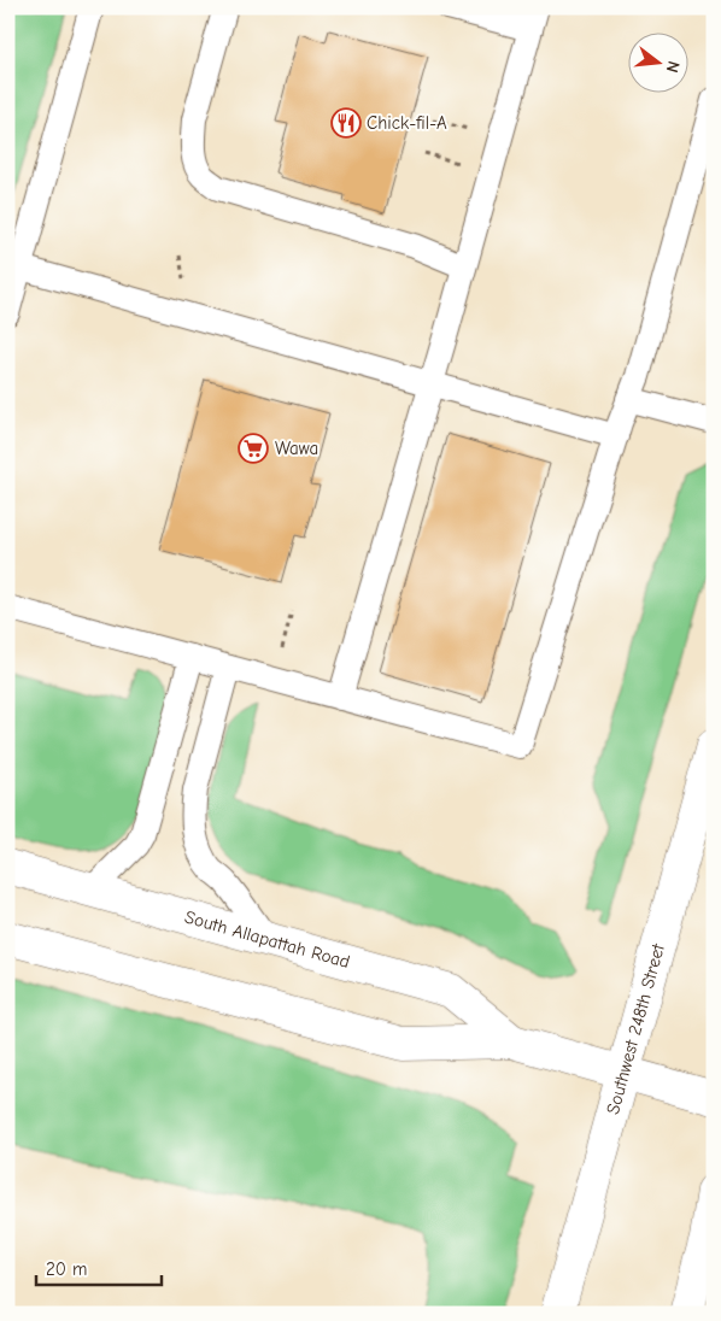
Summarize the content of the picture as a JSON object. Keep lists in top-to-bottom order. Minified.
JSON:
{"streets":{"main road":["South Allapattah Road","Southwest 248th Street"]},"crossings":[["South Allapattah Road","Southwest 248th Street"]],"places":{"restaurant":["Chick-fil-A"],"supermarket":["Wawa"]},"scale_bar":"20 m","north":"right"}
